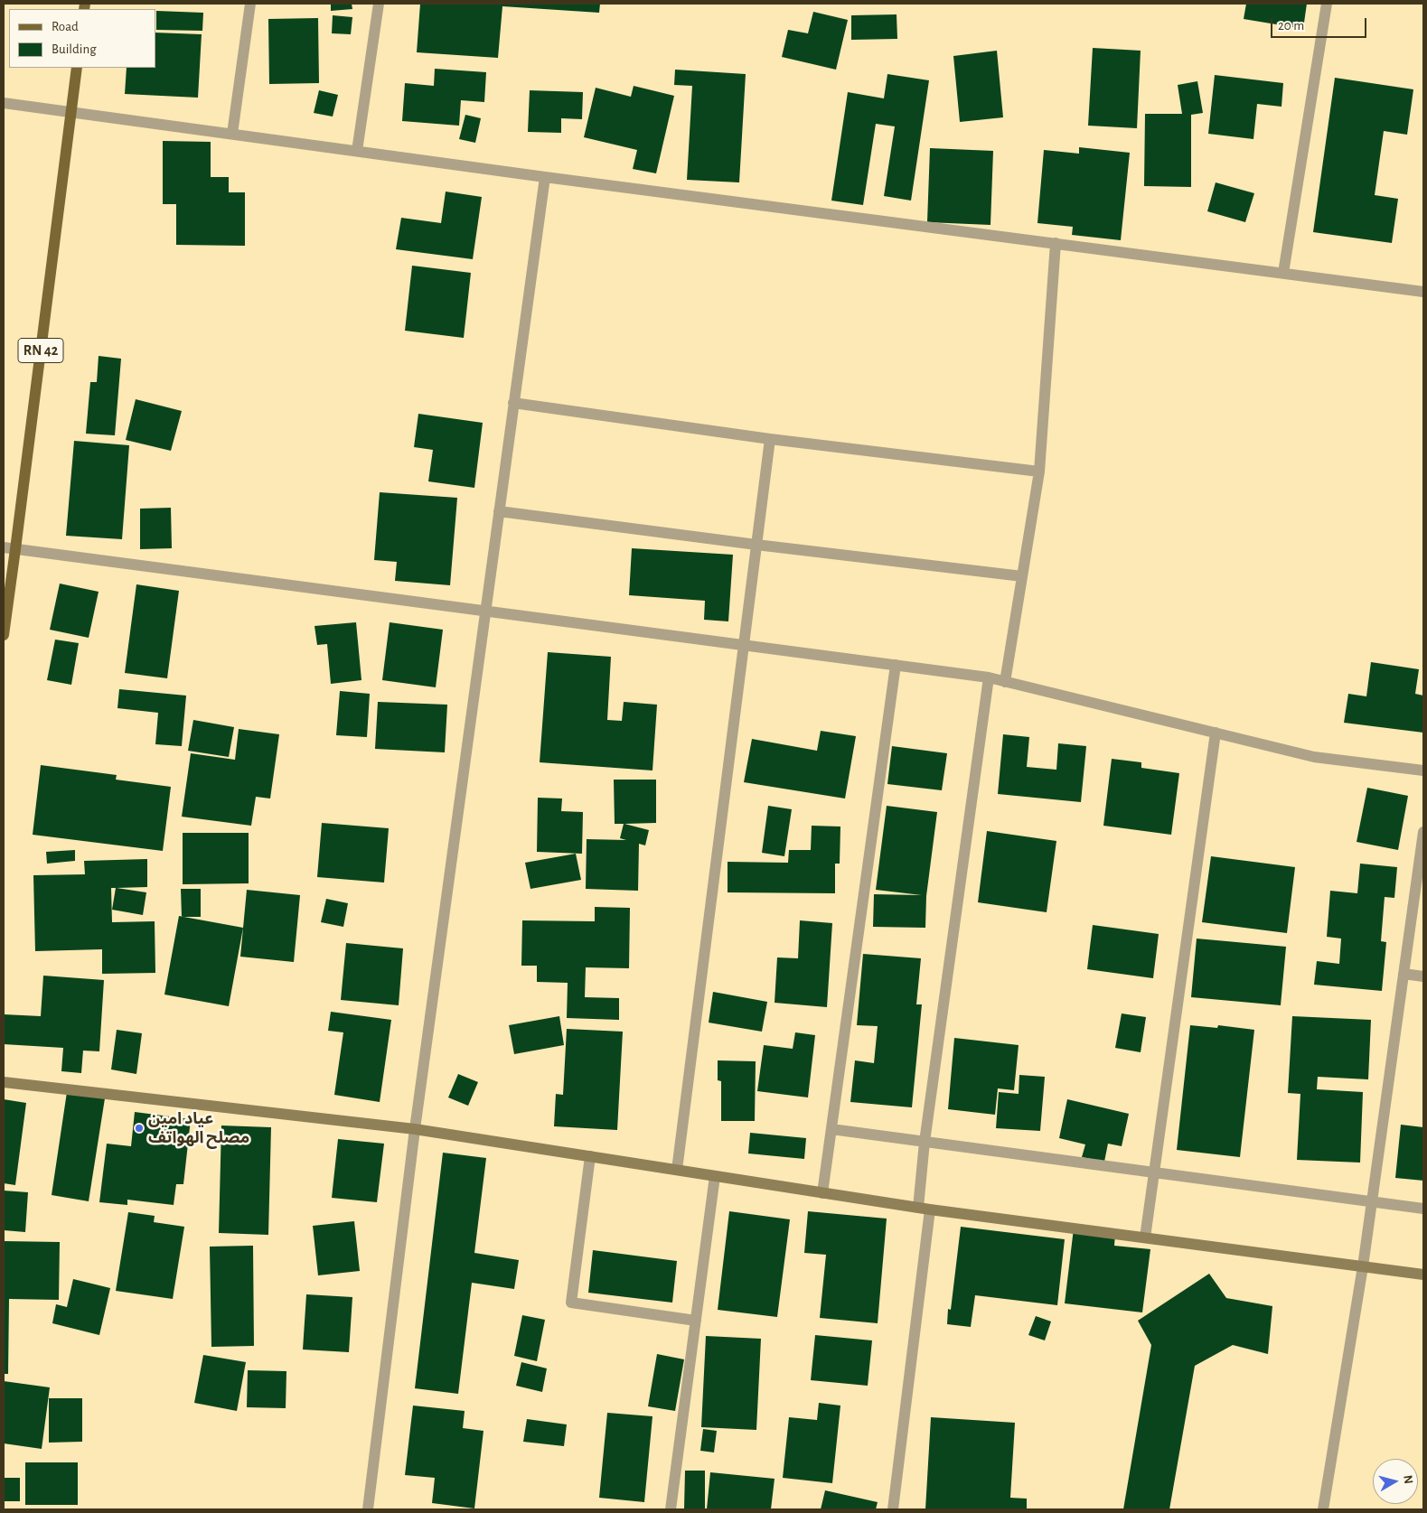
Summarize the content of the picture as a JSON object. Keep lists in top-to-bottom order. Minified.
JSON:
{"streets":{"main road":["RN 42"]},"places":["عياد امين مصلح الهواتف"],"legend":["Road","Building"],"scale_bar":"20 m","north":"right"}
